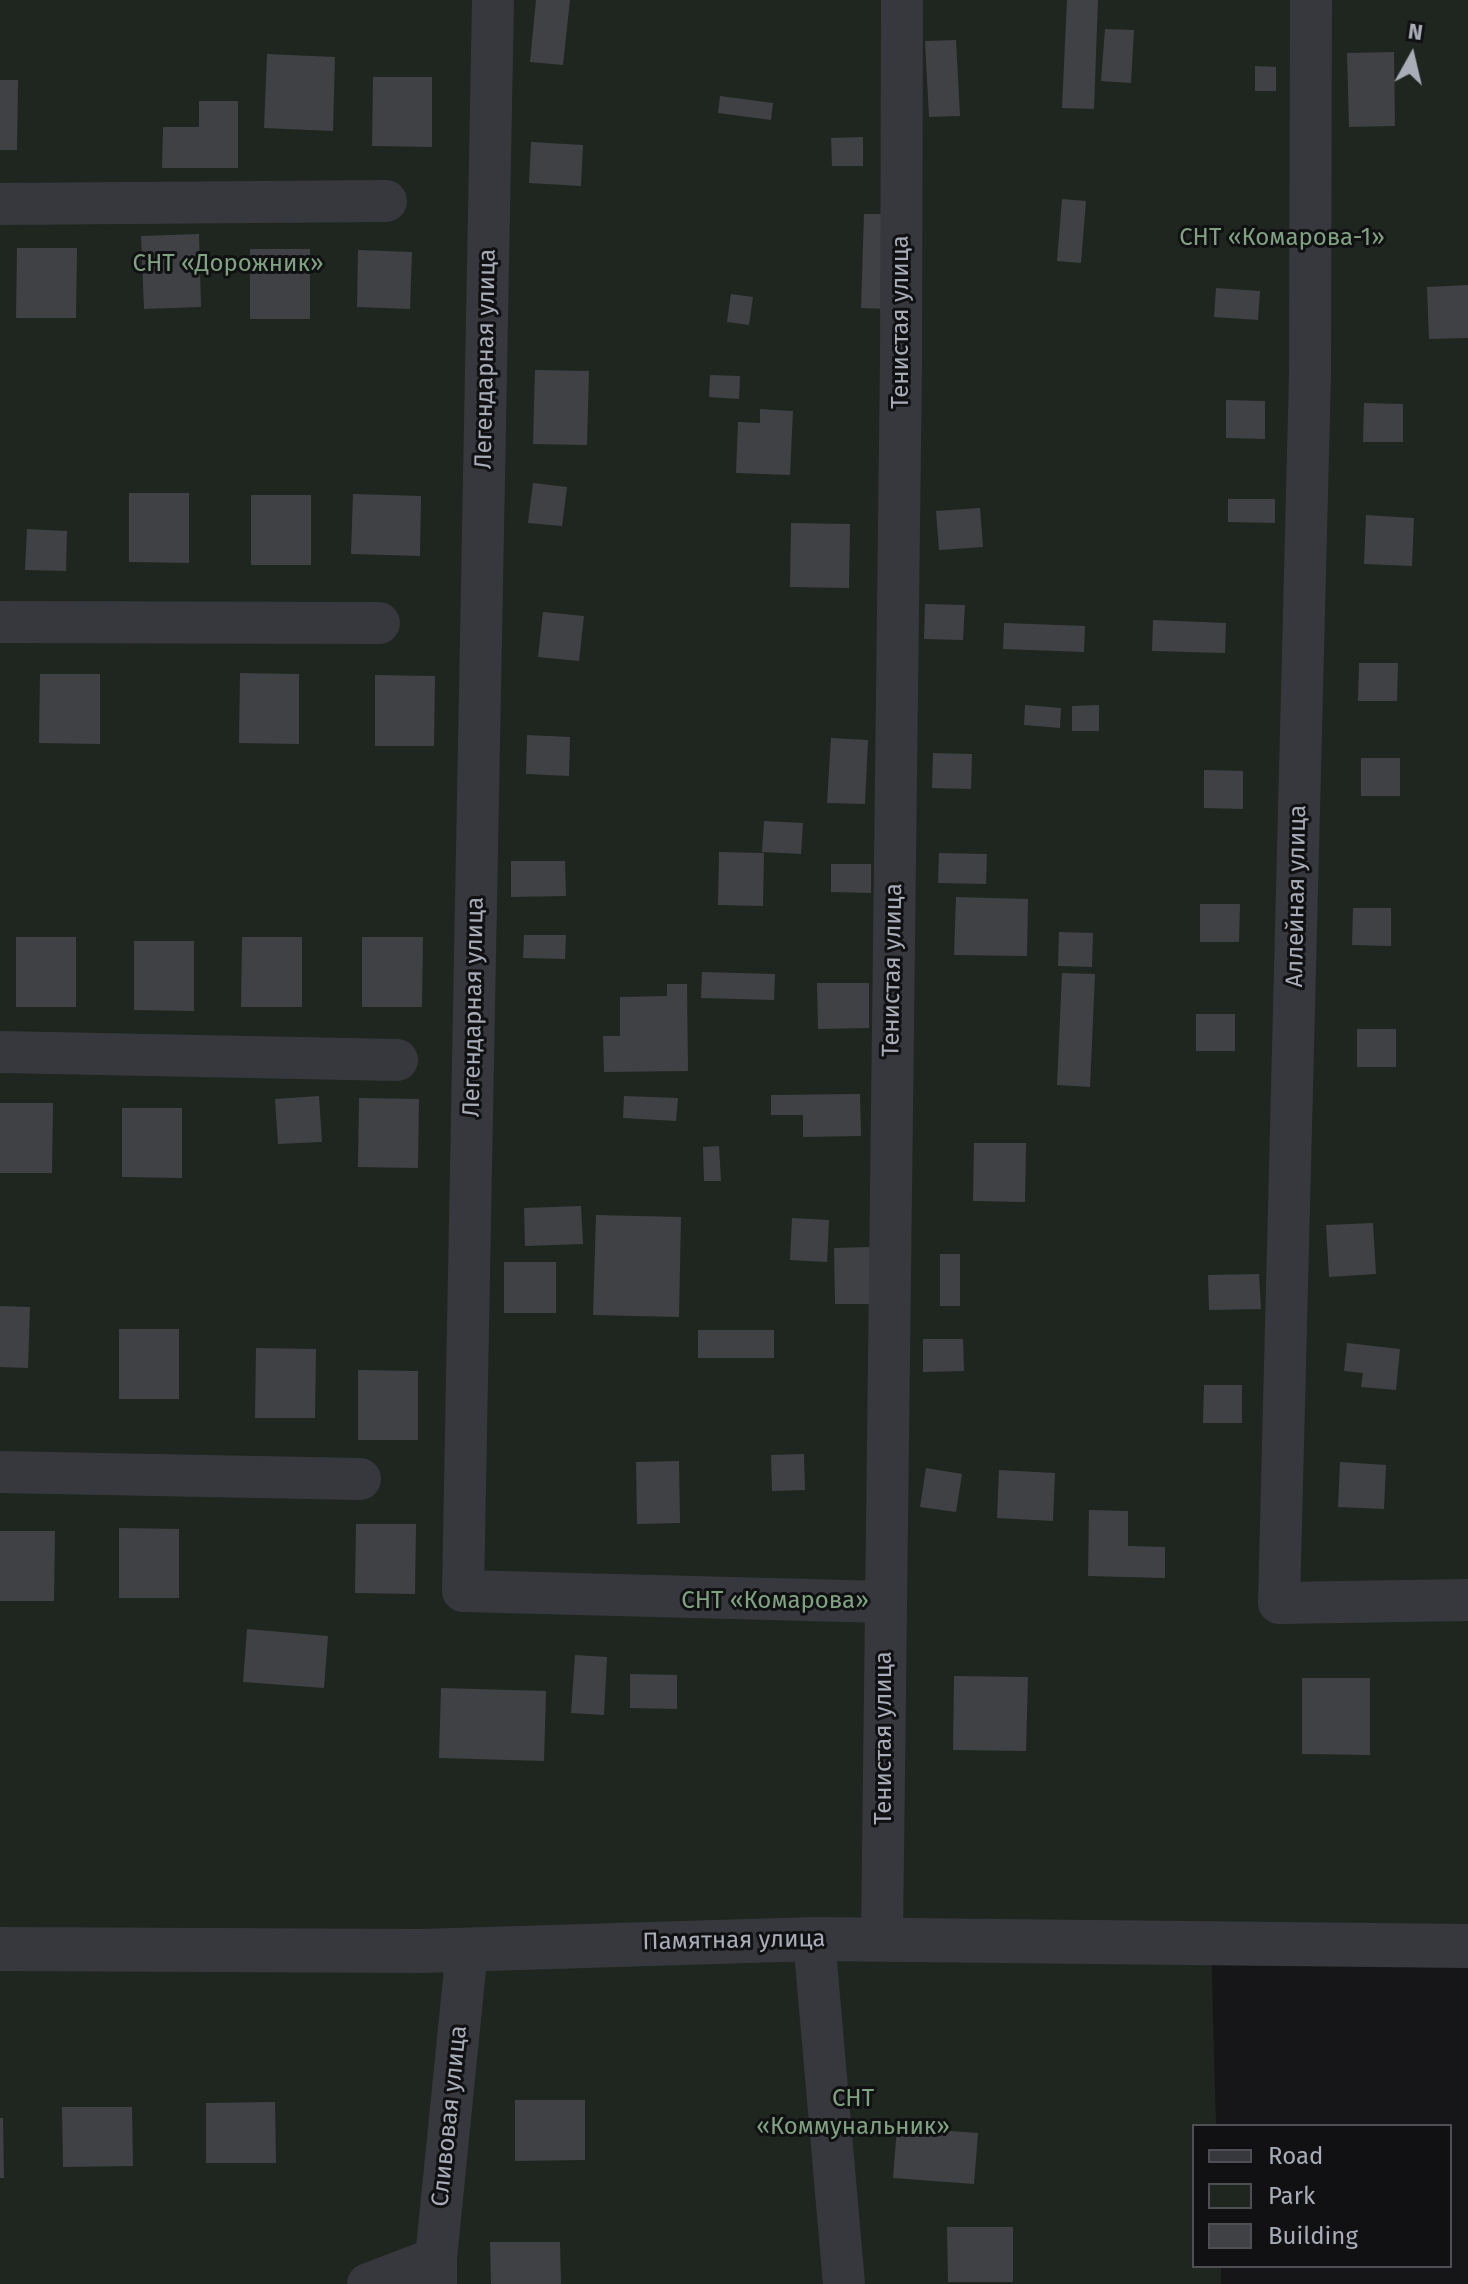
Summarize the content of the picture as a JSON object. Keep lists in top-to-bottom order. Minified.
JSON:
{"streets":{"street":["Тенистая улица","Легендарная улица","Аллейная улица","Памятная улица","Сливовая улица"]},"crossings":[["Тенистая улица","Легендарная улица"],["Тенистая улица","Памятная улица"],["Памятная улица","Сливовая улица"]],"parks":["СНТ «Комарова-1»","СНТ «Дорожник»","СНТ «Комарова»","СНТ «Коммунальник»"],"legend":["Road","Park","Building"],"north":"top"}
